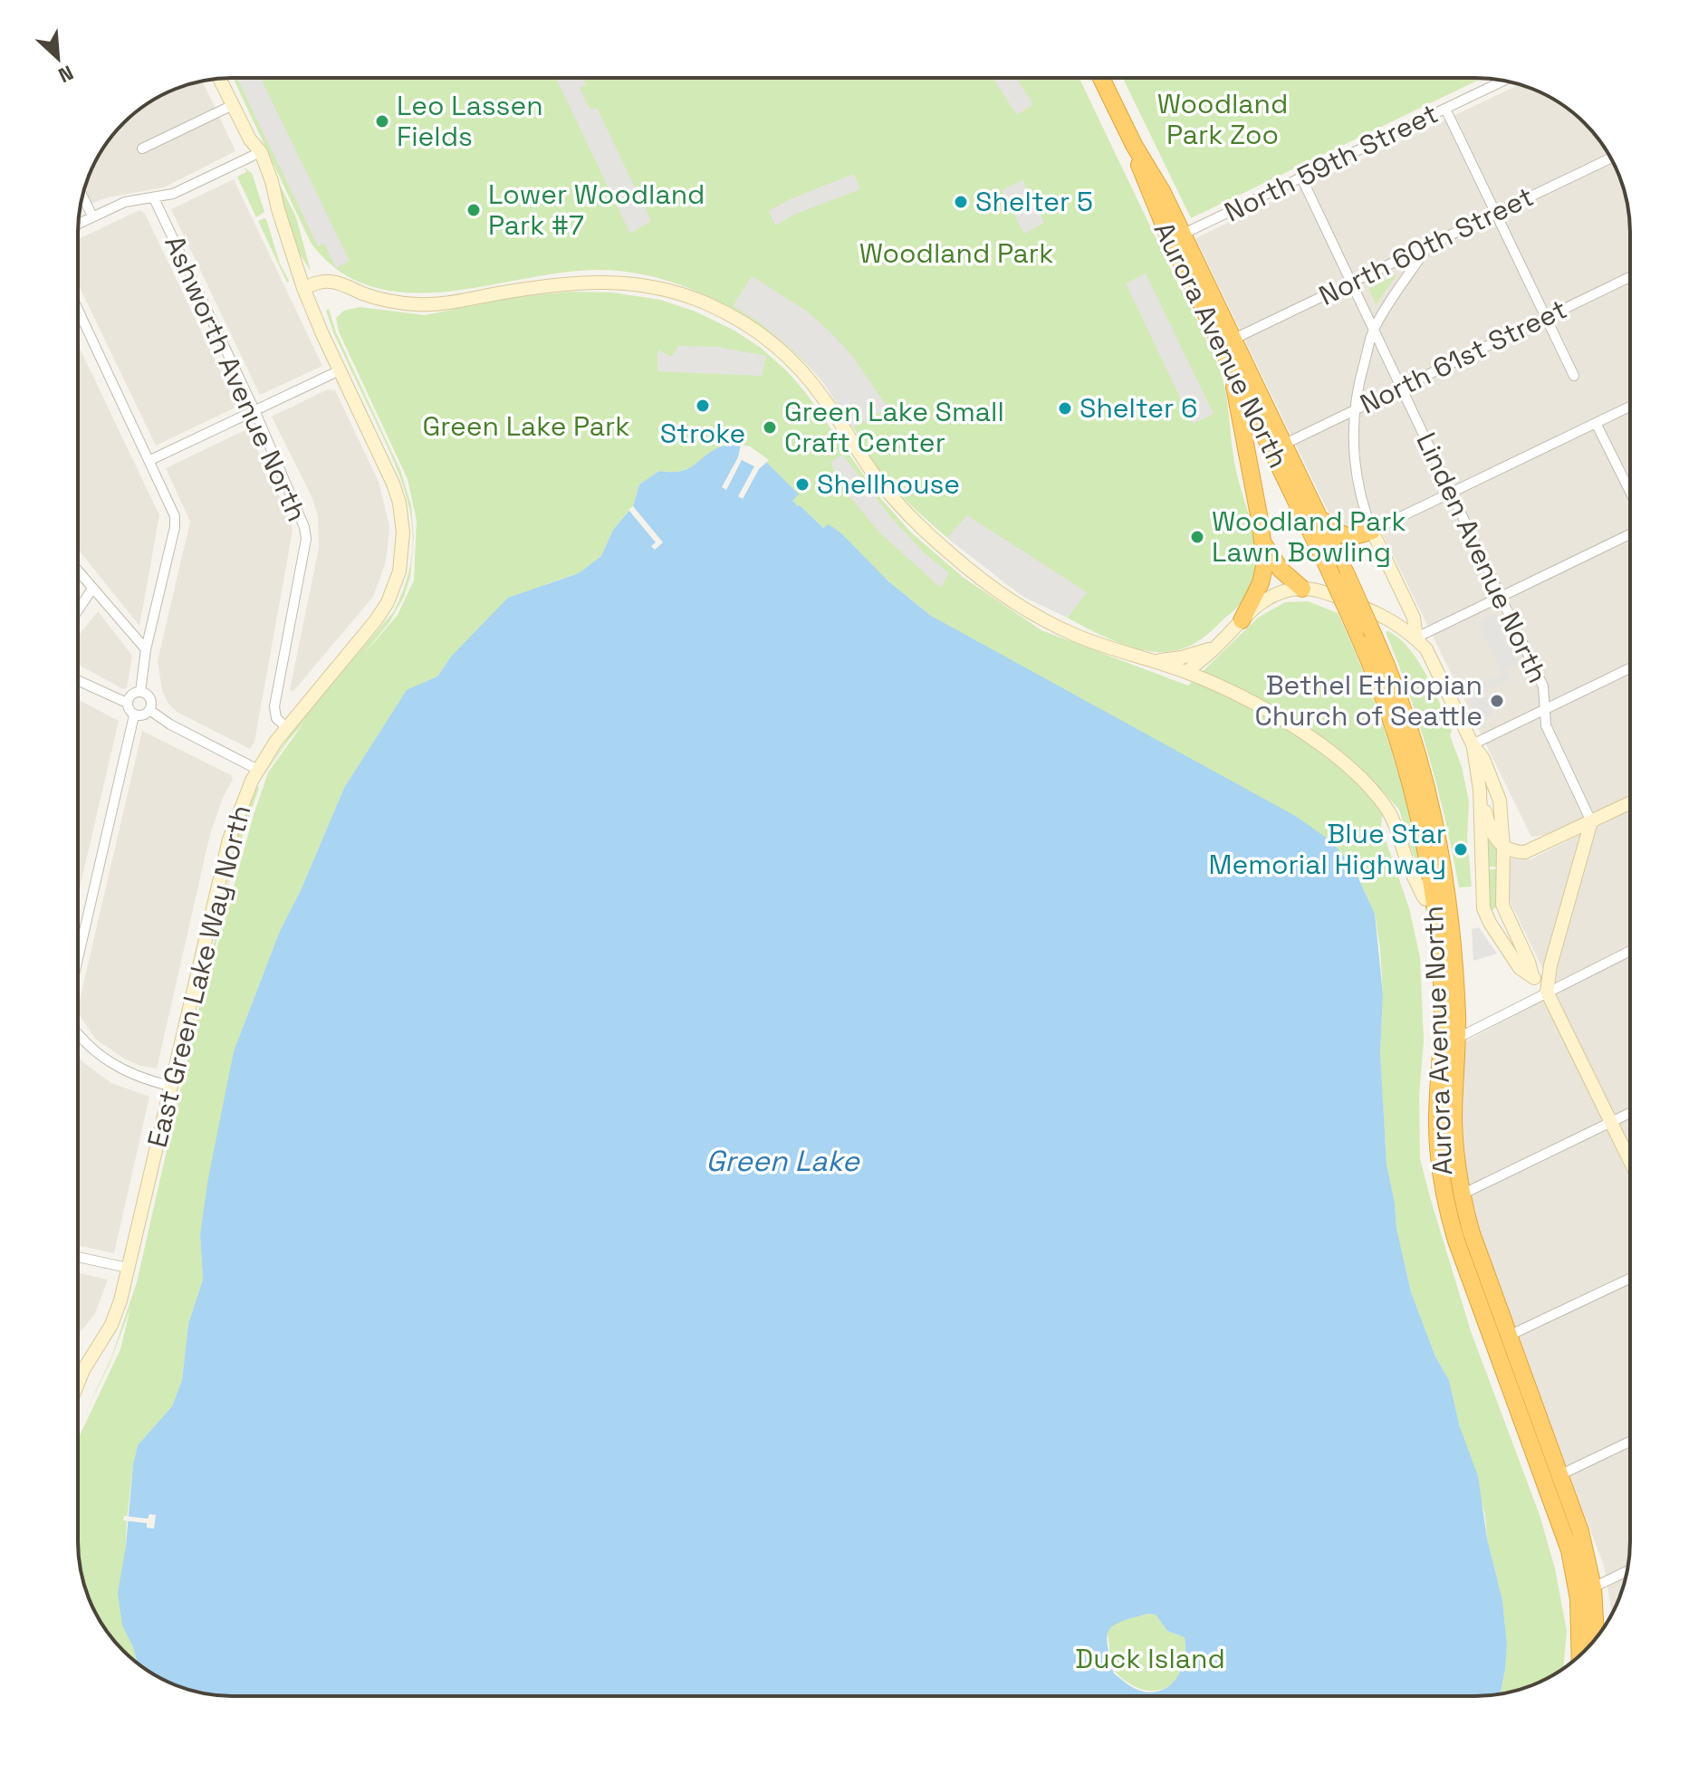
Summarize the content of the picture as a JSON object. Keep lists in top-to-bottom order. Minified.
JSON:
{"streets":{"highway":["Aurora Avenue North"],"main road":["East Green Lake Way North"],"street":["North 59th Street","North 60th Street","North 61st Street","Ashworth Avenue North","Linden Avenue North"]},"crossings":[["North 59th Street","Aurora Avenue North"],["North 59th Street","Linden Avenue North"],["North 60th Street","Aurora Avenue North"],["North 60th Street","Linden Avenue North"],["Aurora Avenue North","North 61st Street"],["North 61st Street","Linden Avenue North"],["Ashworth Avenue North","East Green Lake Way North"]],"water":["Green Lake"],"parks":["Woodland Park Zoo","Woodland Park","Green Lake Park","Duck Island"],"places":["Leo Lassen Fields","Shelter 5","Lower Woodland Park #7","Stroke","Shelter 6","Green Lake Small Craft Center","Shellhouse","Woodland Park Lawn Bowling","Bethel Ethiopian Church of Seattle","Blue Star Memorial Highway"],"north":"bottom right"}
